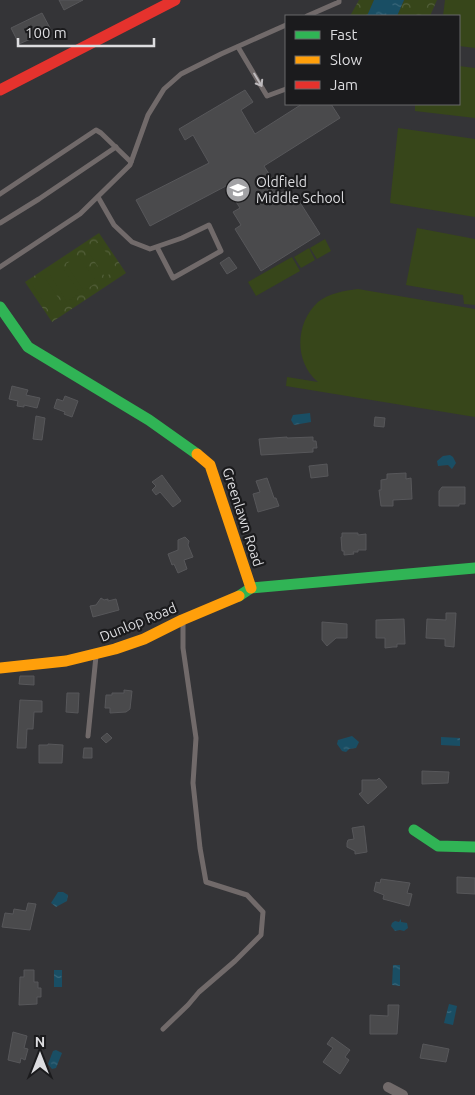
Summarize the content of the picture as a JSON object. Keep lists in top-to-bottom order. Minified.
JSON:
{"streets":{"main road":["Greenlawn Road","Dunlop Road"]},"crossings":[["Greenlawn Road","Dunlop Road"]],"places":{"school or university":["Oldfield Middle School"]},"legend":["Fast","Slow","Jam"],"scale_bar":"100 m","north":"top"}
